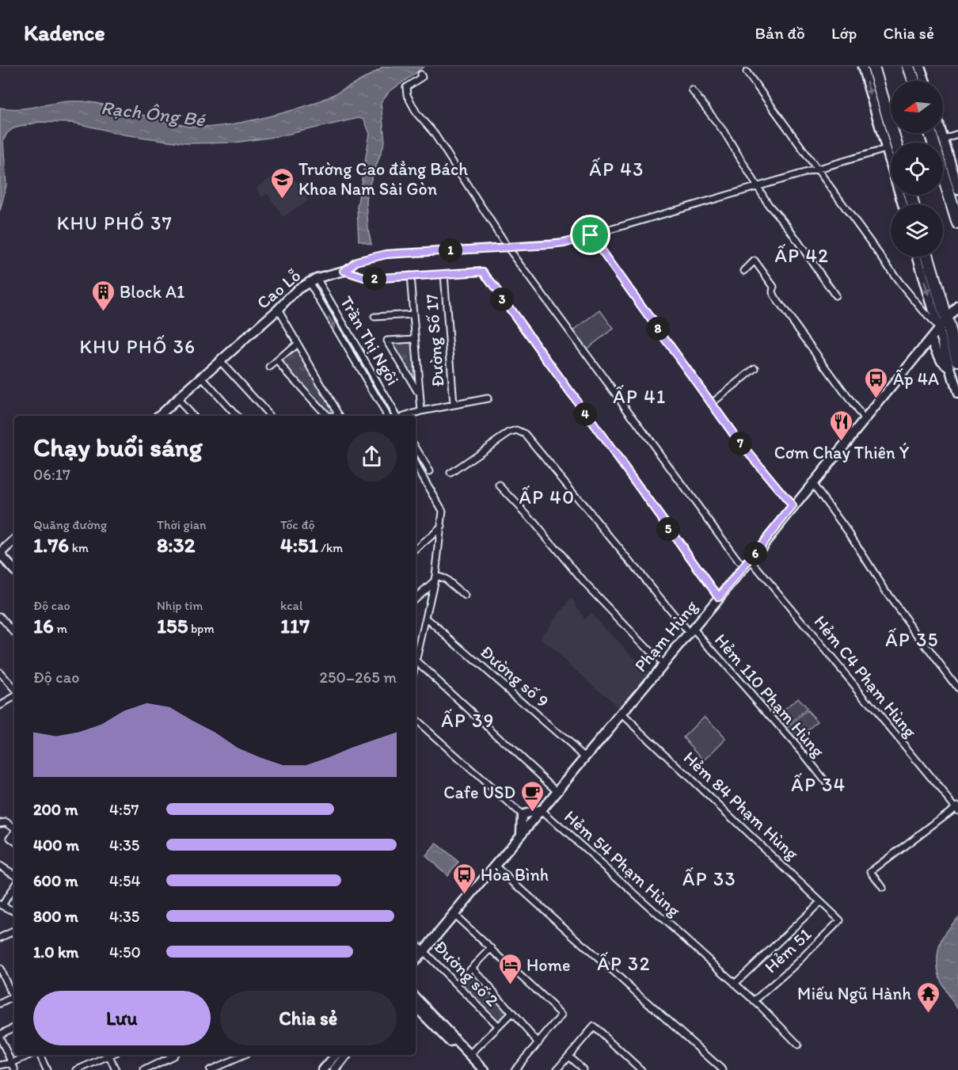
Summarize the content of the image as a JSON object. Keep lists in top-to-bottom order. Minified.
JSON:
{"streets":{"main road":["Cao Lỗ","Phạm Hùng"],"street":["Trần Thị Ngôi","Đường Số 17","Đường số 9","Hẻm C4 Phạm Hùng","Hẻm 110 Phạm Hùng","Hẻm 84 Phạm Hùng","Hẻm 54 Phạm Hùng","Hẻm 51","Đường số 2"]},"crossings":[["Cao Lỗ","Trần Thị Ngôi"],["Phạm Hùng","Đường số 9"],["Phạm Hùng","Hẻm C4 Phạm Hùng"],["Phạm Hùng","Hẻm 110 Phạm Hùng"],["Phạm Hùng","Hẻm 84 Phạm Hùng"],["Phạm Hùng","Hẻm 54 Phạm Hùng"],["Phạm Hùng","Đường số 2"],["Hẻm 84 Phạm Hùng","Hẻm 51"],["Hẻm 54 Phạm Hùng","Hẻm 51"]],"districts":["ẤP 43","KHU PHỐ 37","ẤP 42","KHU PHỐ 36","ẤP 41","ẤP 40","ẤP 35","ẤP 39","ẤP 34","ẤP 33","ẤP 32"],"water":["Rạch Ông Bé"],"places":{"school or university":["Trường Cao đẳng Bách Khoa Nam Sài Gòn"],"building":["Block A1"],"bus stop":["Ấp 4A","Hòa Bình"],"restaurant":["Cơm Chay Thiên Ý"],"cafe":["Cafe USD"],"hotel":["Home"],"temple":["Miếu Ngũ Hành"]},"north":"left","page":{"header":"Kadence","nav":["Bản đồ","Lớp","Chia sẻ"],"pins":["1","2","3","8","4","7","5","6"],"heading":["Chạy buổi sáng","06:17"],"stats":[["Quãng đường","1.76 km"],["Thời gian","8:32"],["Tốc độ","4:51 /km"],["Độ cao","16 m"],["Nhịp tim","155 bpm"],["kcal","117"]],"chart":["Độ cao","250–265 m"],"list":[{"name":"200 m","note":"4:57"},{"name":"400 m","note":"4:35"},{"name":"600 m","note":"4:54"},{"name":"800 m","note":"4:35"},{"name":"1.0 km","note":"4:50"}],"buttons":["Lưu","Chia sẻ"]}}
